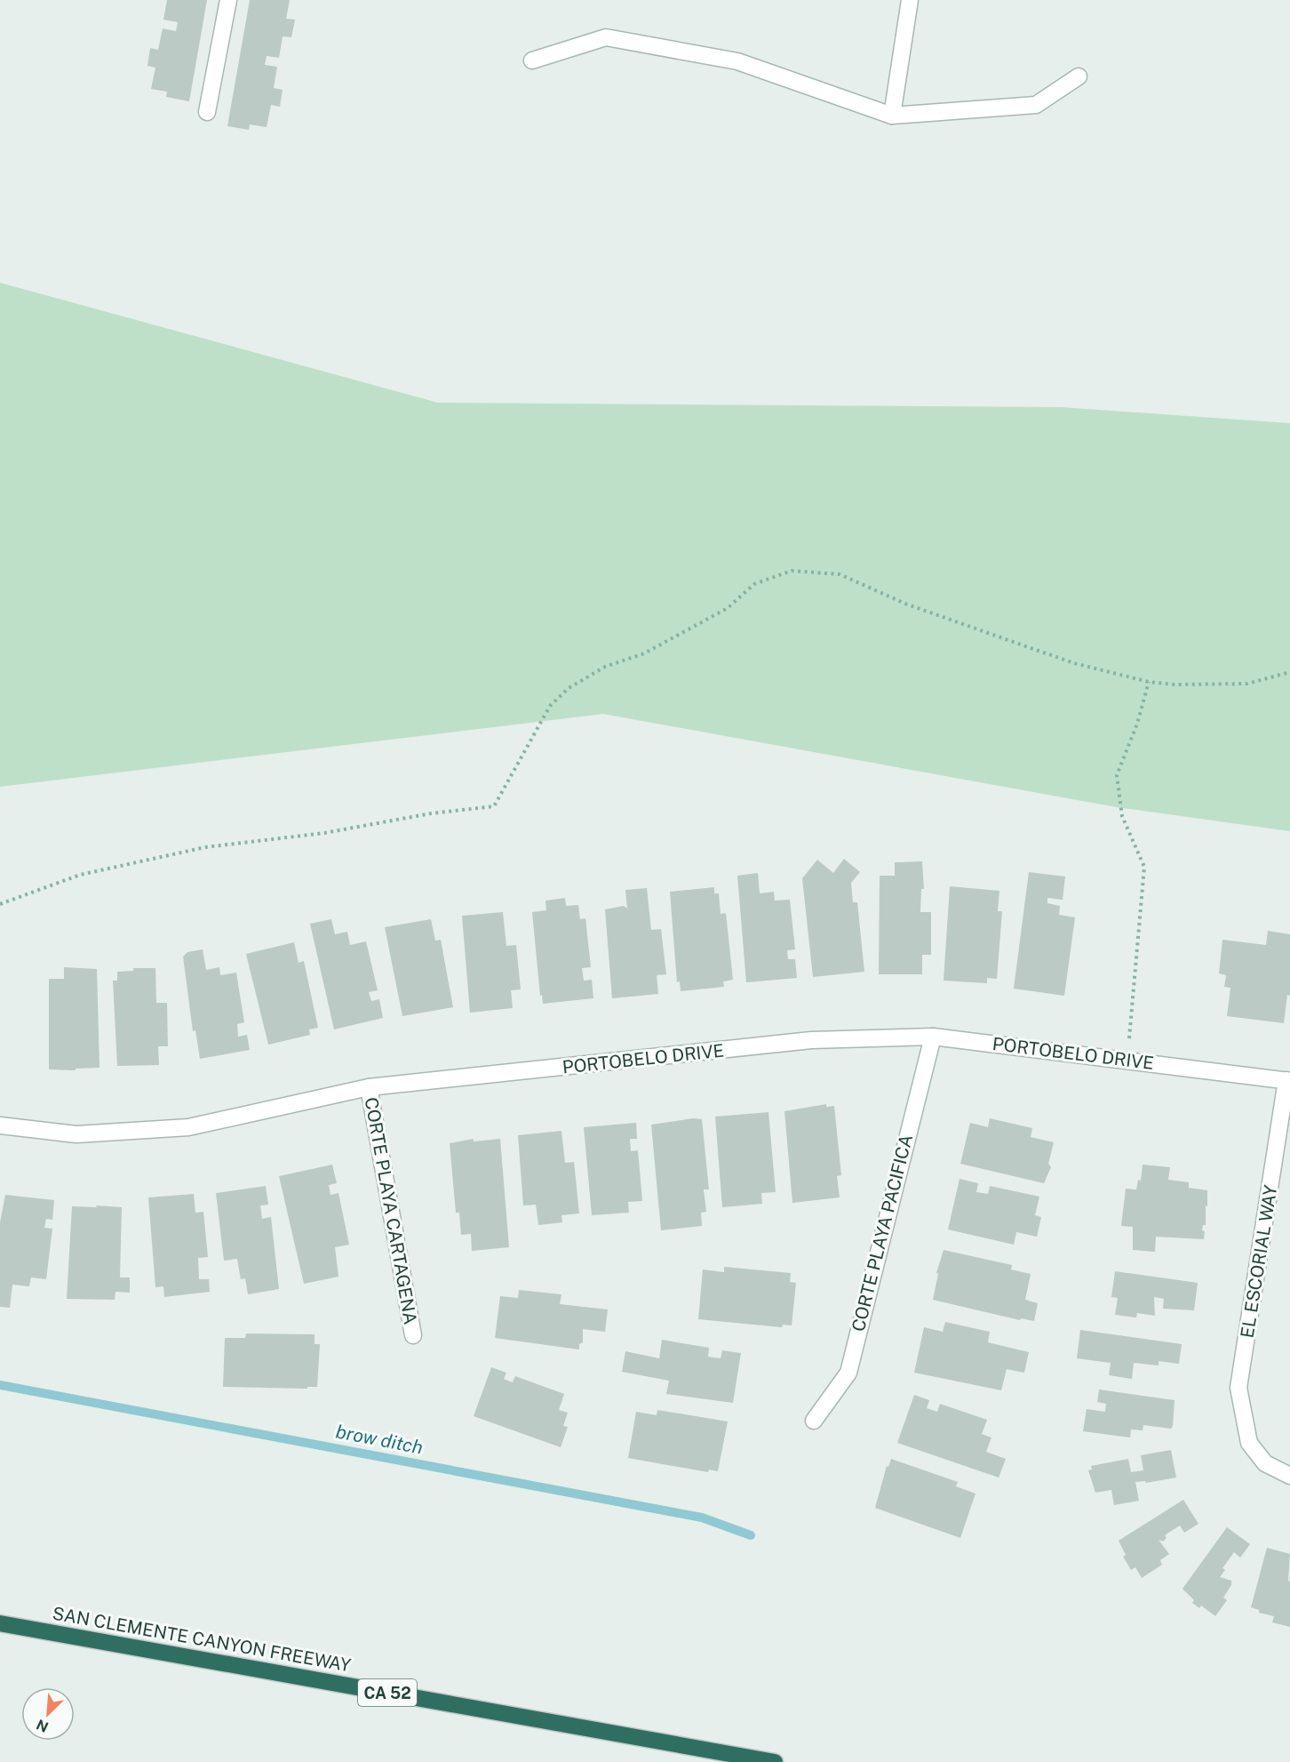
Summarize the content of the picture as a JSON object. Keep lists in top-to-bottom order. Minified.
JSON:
{"streets":{"highway":["SAN CLEMENTE CANYON FREEWAY","CA 52"],"street":["PORTOBELO DRIVE","CORTE PLAYA CARTAGENA","CORTE PLAYA PACIFICA","EL ESCORIAL WAY"]},"crossings":[["PORTOBELO DRIVE","CORTE PLAYA CARTAGENA"],["PORTOBELO DRIVE","CORTE PLAYA PACIFICA"],["PORTOBELO DRIVE","EL ESCORIAL WAY"]],"water":["brow ditch"],"north":"bottom left"}
